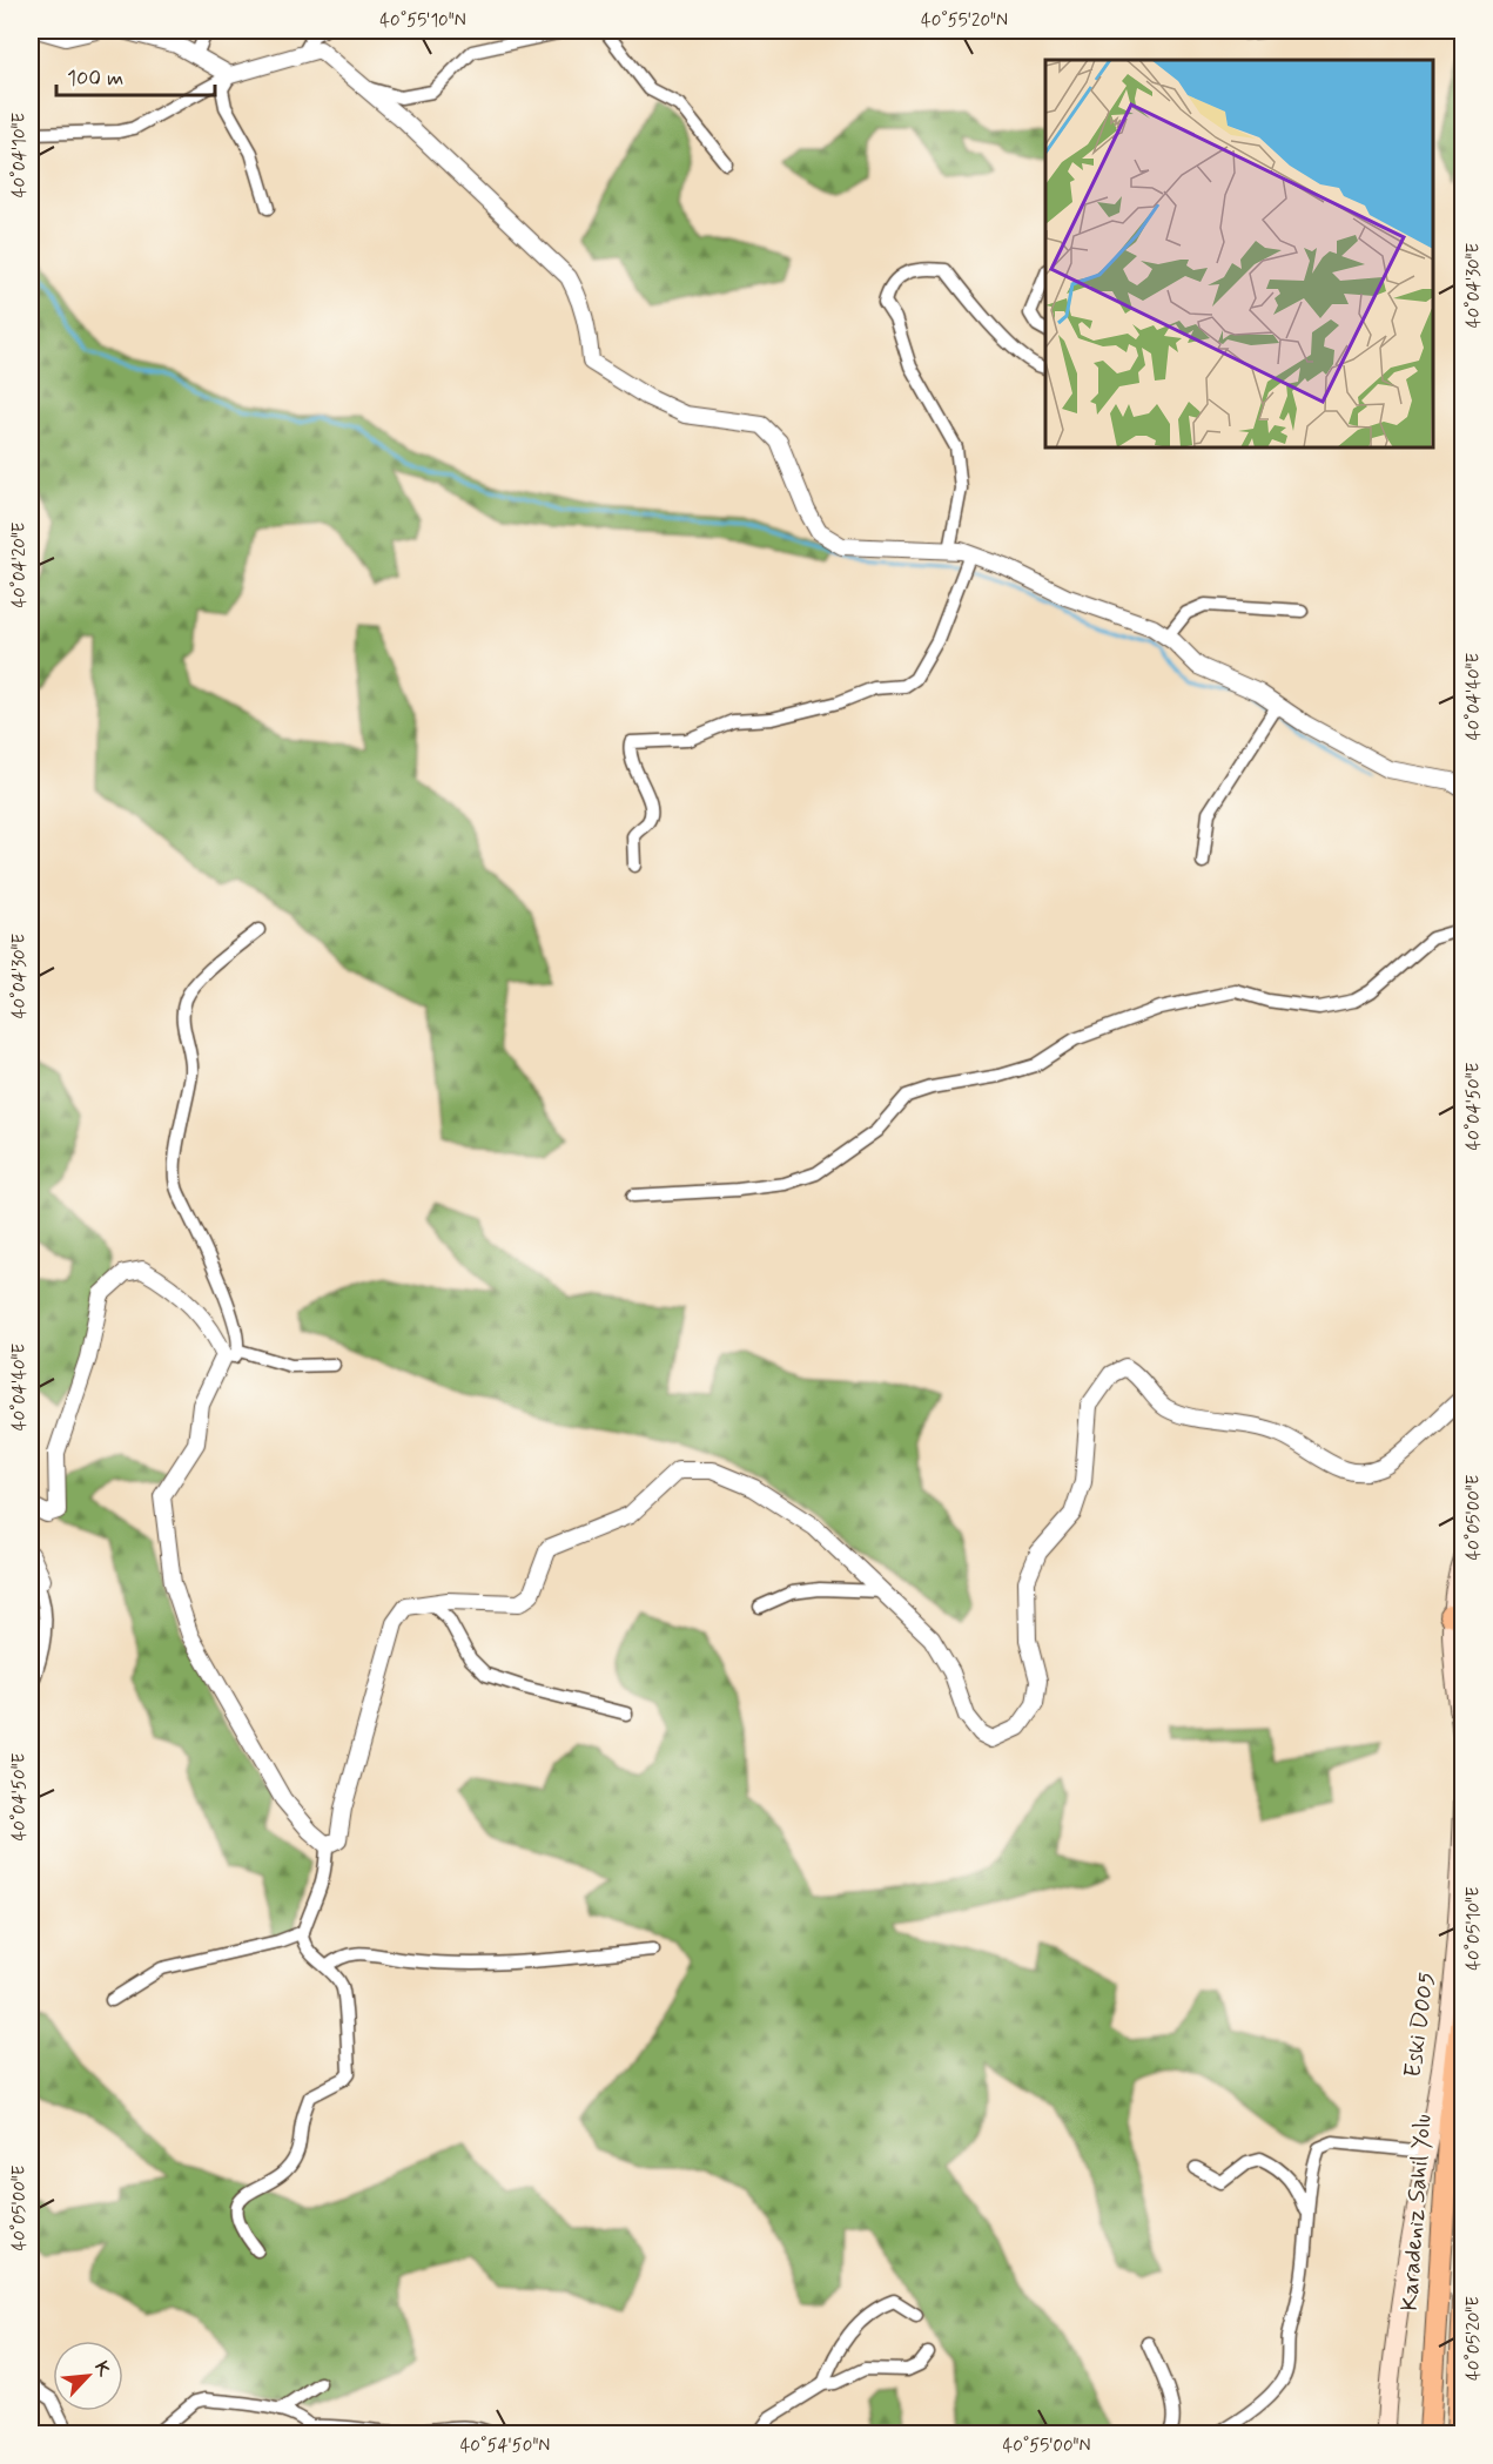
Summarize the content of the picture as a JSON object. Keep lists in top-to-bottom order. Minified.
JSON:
{"streets":{"highway":["Karadeniz Sahil Yolu"],"main road":["Eski D005"]},"scale_bar":"100 m","north":"top right","coordinates":["40°55'10\"N","40°55'20\"N","40°04'10\"E","40°04'30\"E","40°04'20\"E","40°04'40\"E","40°04'50\"E","40°05'00\"E","40°05'10\"E","40°05'20\"E","40°54'50\"N","40°55'00\"N"]}
